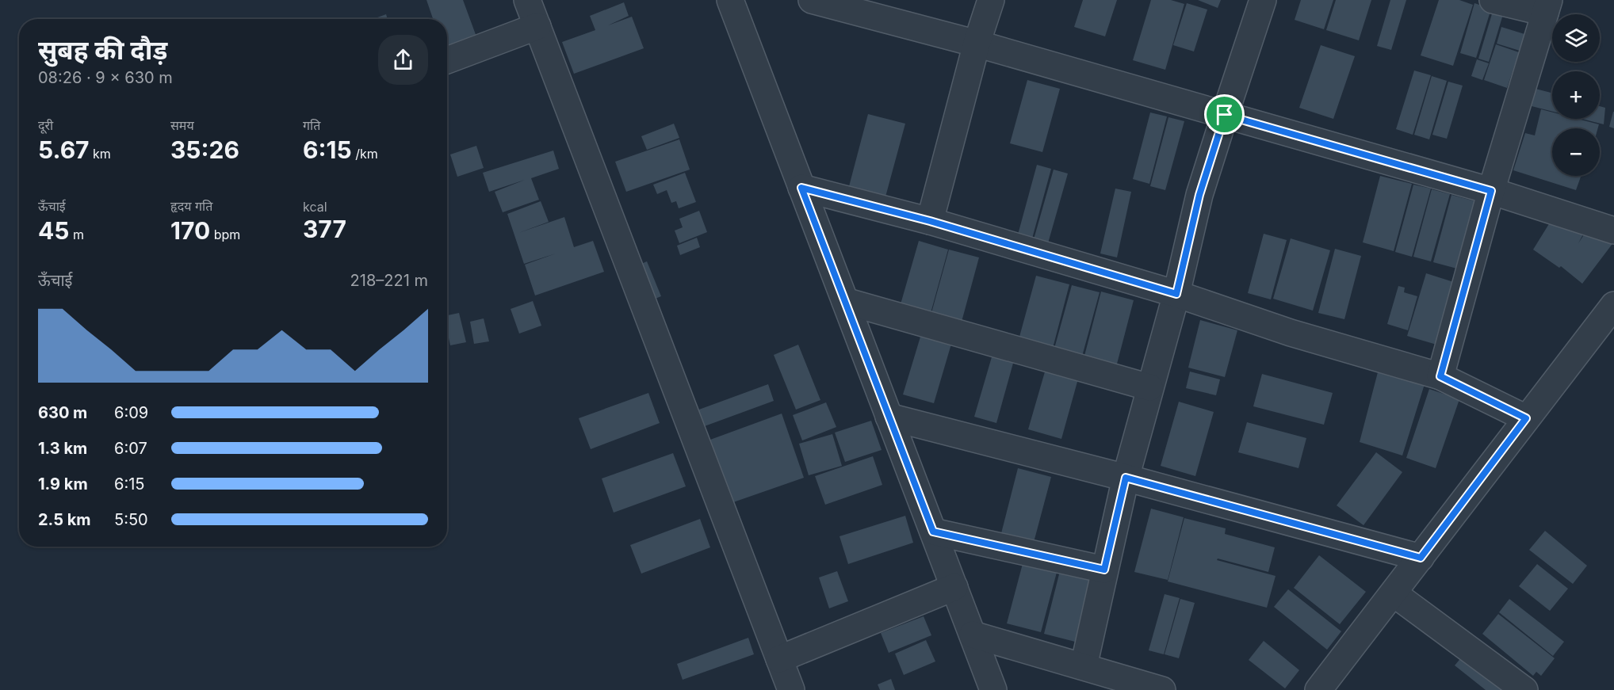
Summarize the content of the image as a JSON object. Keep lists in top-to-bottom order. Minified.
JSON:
{"page":{"map_buttons":["+","−"],"heading":["सुबह की दौड़","08:26 · 9 × 630 m"],"stats":[["दूरी","5.67 km"],["समय","35:26"],["गति","6:15 /km"],["ऊँचाई","45 m"],["हृदय गति","170 bpm"],["kcal","377"]],"chart":["ऊँचाई","218–221 m"],"list":[{"name":"630 m","note":"6:09"},{"name":"1.3 km","note":"6:07"},{"name":"1.9 km","note":"6:15"},{"name":"2.5 km","note":"5:50"}]}}
